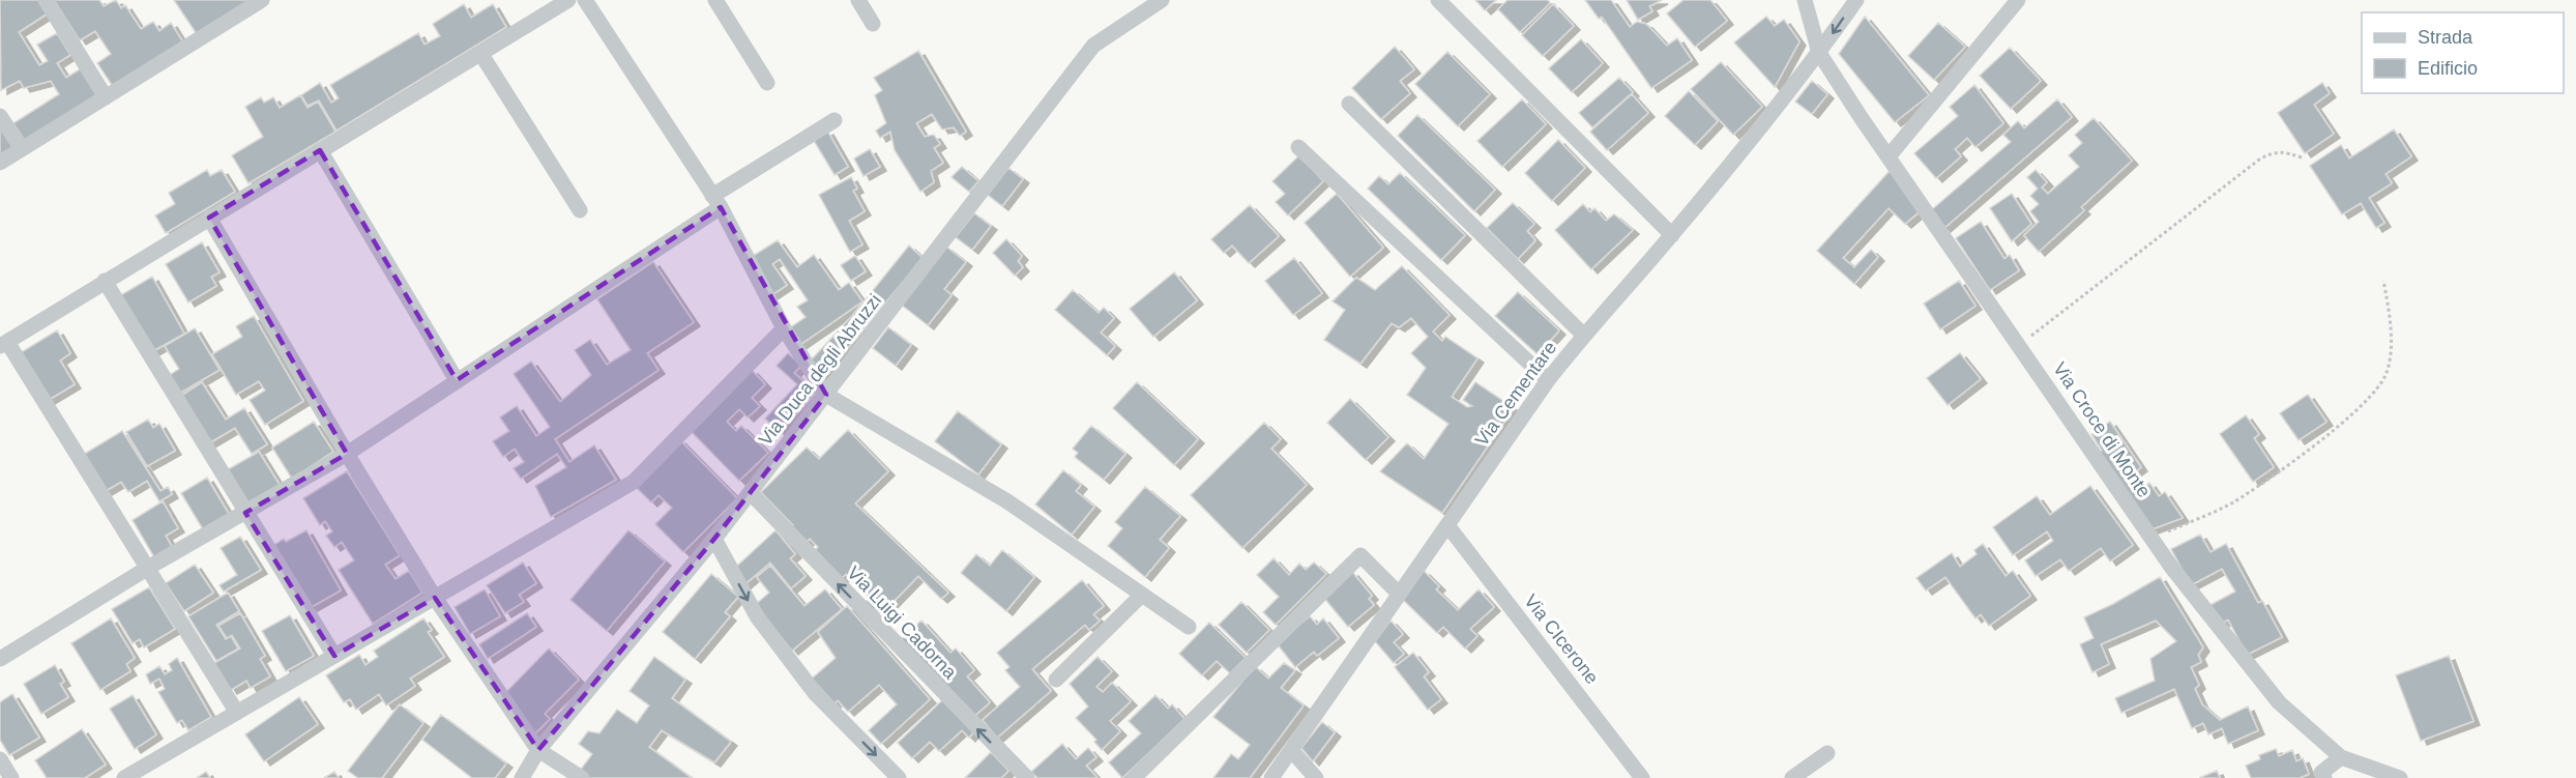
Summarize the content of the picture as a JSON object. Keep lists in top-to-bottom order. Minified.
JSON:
{"streets":{"street":["Via Duca degli Abruzzi","Via Cementare","Via Croce di Monte","Via Luigi Cadorna","Via CIcerone"]},"crossings":[["Via Duca degli Abruzzi","Via Luigi Cadorna"],["Via Cementare","Via Croce di Monte"],["Via Cementare","Via CIcerone"]],"legend":["Strada","Edificio"]}
